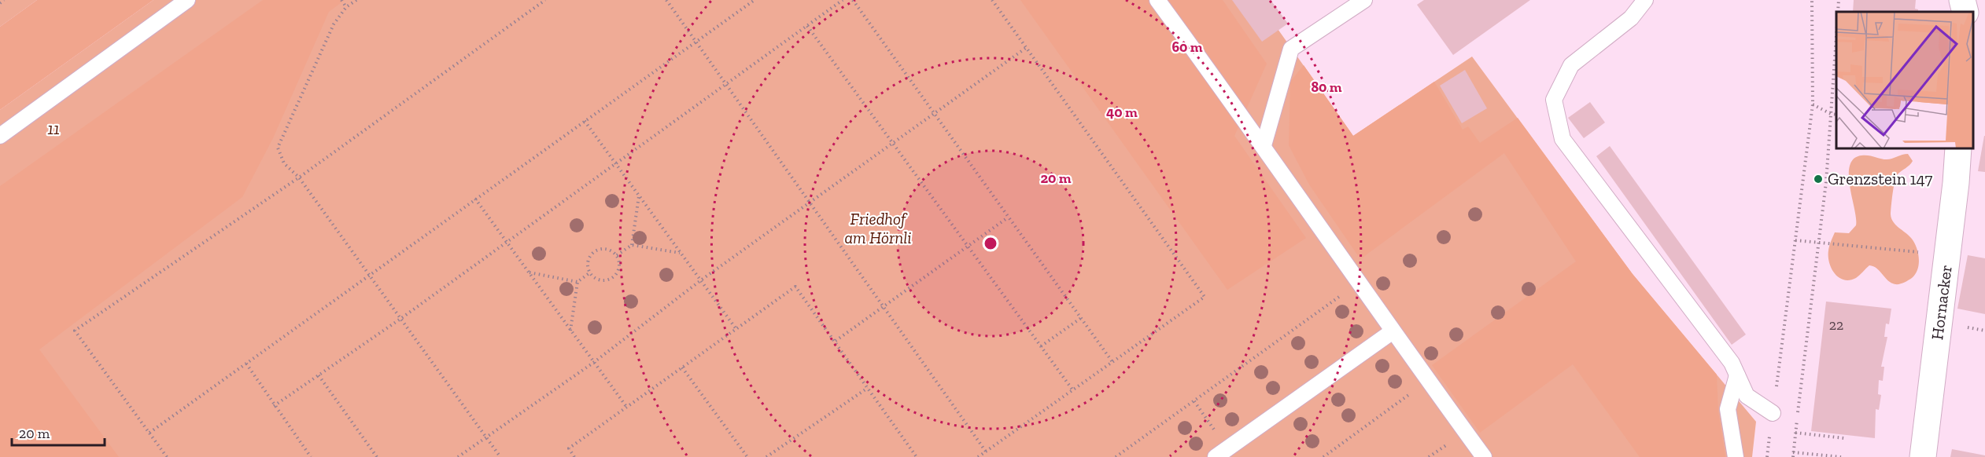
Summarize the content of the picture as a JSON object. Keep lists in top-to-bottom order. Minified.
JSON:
{"streets":{"street":["Hornacker"]},"parks":["11","Friedhof am Hörnli"],"places":["Grenzstein 147"],"house_numbers":["22"],"scale_bar":"20 m","rings":["60 m","80 m","40 m","20 m"]}
